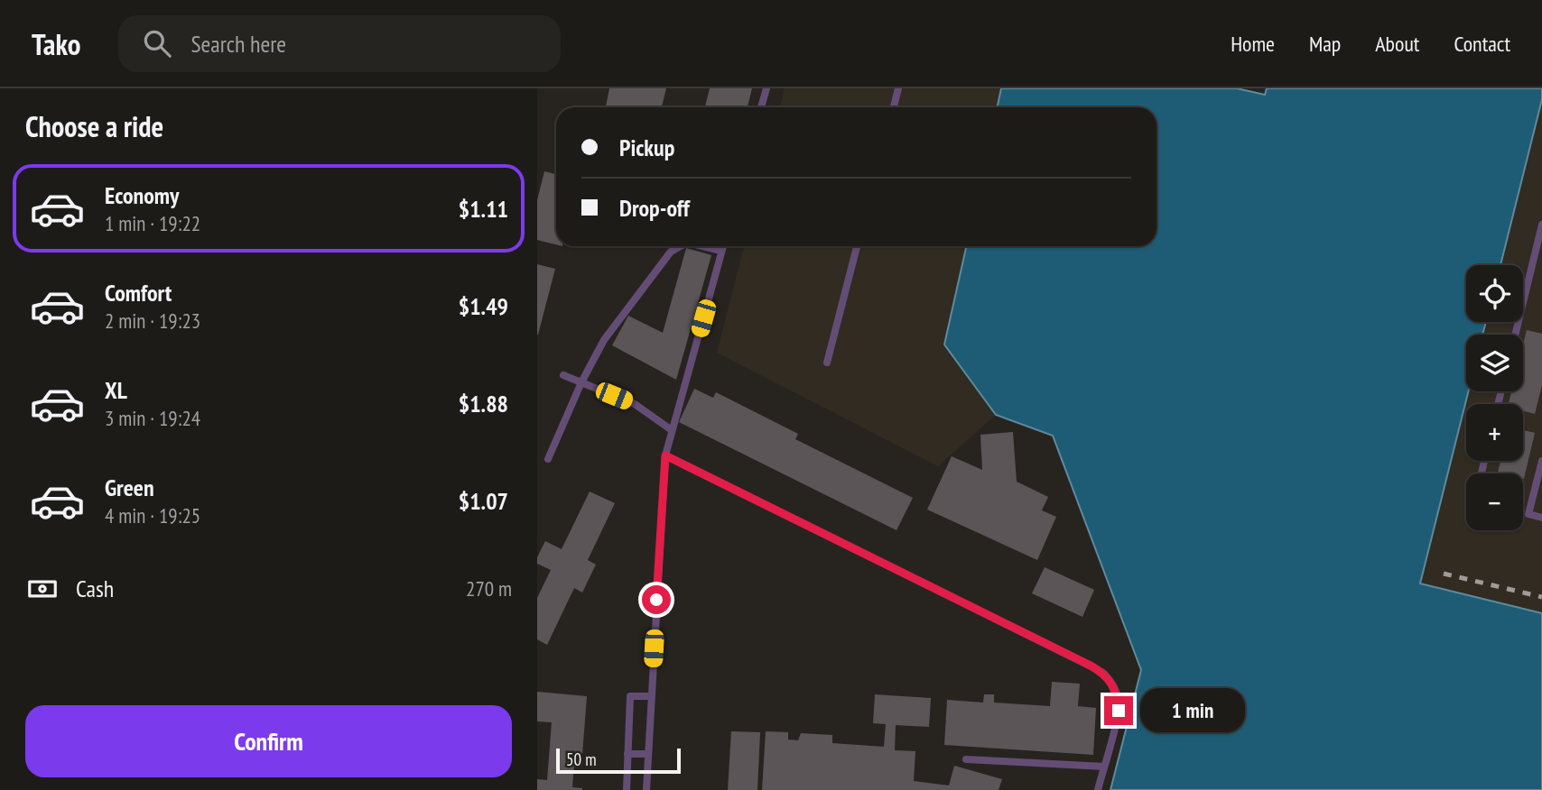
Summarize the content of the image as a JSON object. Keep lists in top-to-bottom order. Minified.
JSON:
{"scale_bar":"50 m","page":{"header":"Tako","search":"Search here","nav":["Home","Map","About","Contact"],"heading":"Choose a ride","banner":["Pickup","Drop-off"],"list":[{"name":"Economy","note":"1 min · 19:22","value":"$1.11"},{"name":"Comfort","note":"2 min · 19:23","value":"$1.49"},{"name":"XL","note":"3 min · 19:24","value":"$1.88"},{"name":"Green","note":"4 min · 19:25","value":"$1.07"}],"map_buttons":["+","−"],"pay":["Cash","270 m"],"bubble":"1 min","buttons":"Confirm","scale":"50 m"}}
